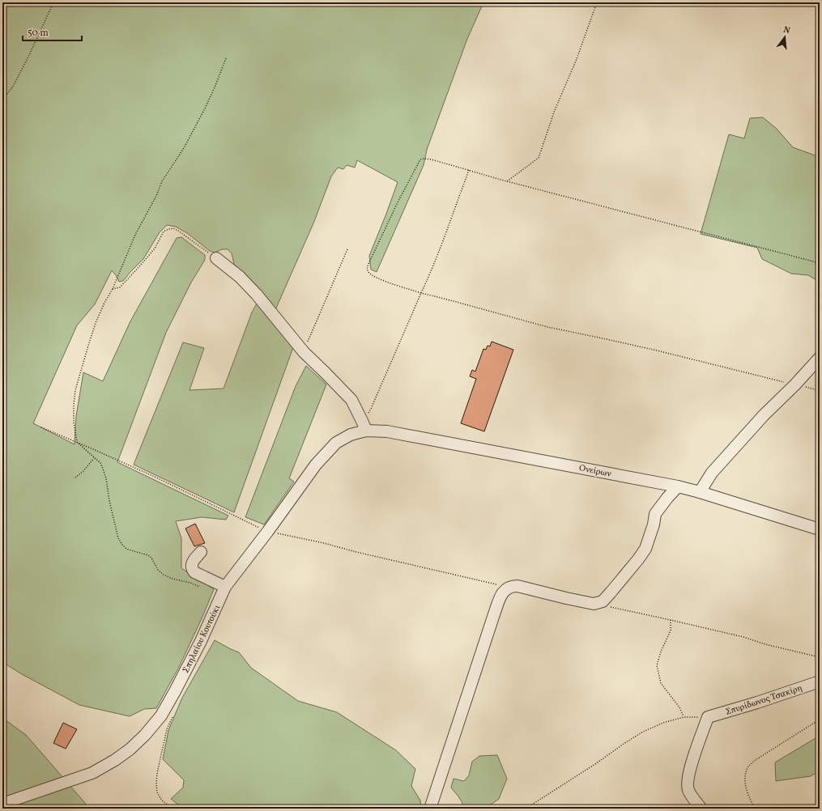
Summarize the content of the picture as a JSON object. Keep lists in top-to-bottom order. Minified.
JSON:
{"streets":{"street":["Ονείρων","Σπηλαίου Κουτούκι","Σπυρίδωνος Τσακίρη"]},"crossings":[["Ονείρων","Σπηλαίου Κουτούκι"]],"scale_bar":"50 m","north":"top"}
